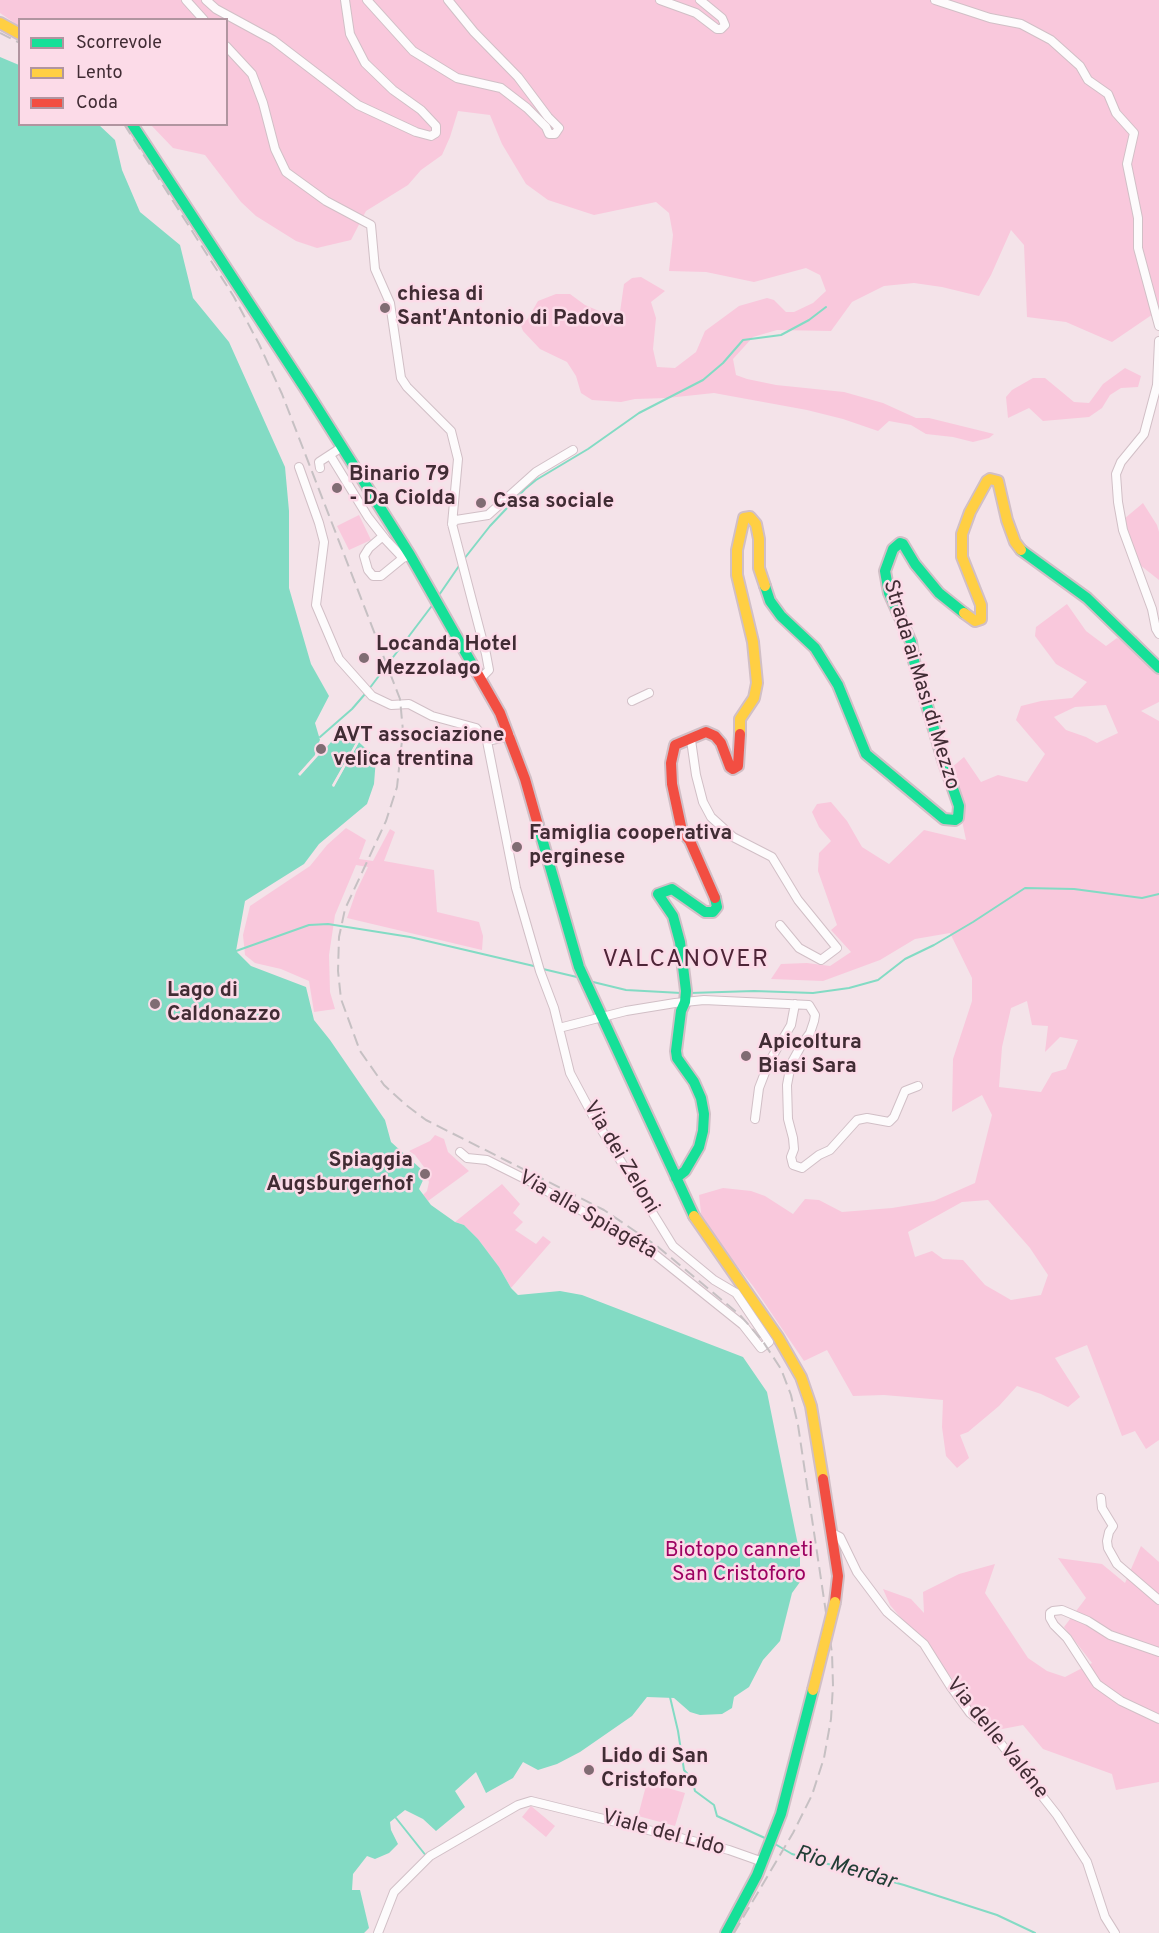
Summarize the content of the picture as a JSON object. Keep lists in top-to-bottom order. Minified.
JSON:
{"streets":{"street":["Strada ai Masi di Mezzo","Via dei Zeloni","Via alla Spiagéta","Via delle Valéne","Viale del Lido"]},"crossings":[["Via dei Zeloni","Via alla Spiagéta"]],"districts":["VALCANOVER"],"water":["Rio Merdar"],"parks":["Biotopo canneti San Cristoforo"],"places":["chiesa di Sant'Antonio di Padova","Binario 79 - Da Ciolda","Casa sociale","Locanda Hotel Mezzolago","AVT associazione velica trentina","Famiglia cooperativa perginese","Lago di Caldonazzo","Apicoltura Biasi Sara","Spiaggia Augsburgerhof","Lido di San Cristoforo"],"legend":["Scorrevole","Lento","Coda"]}
